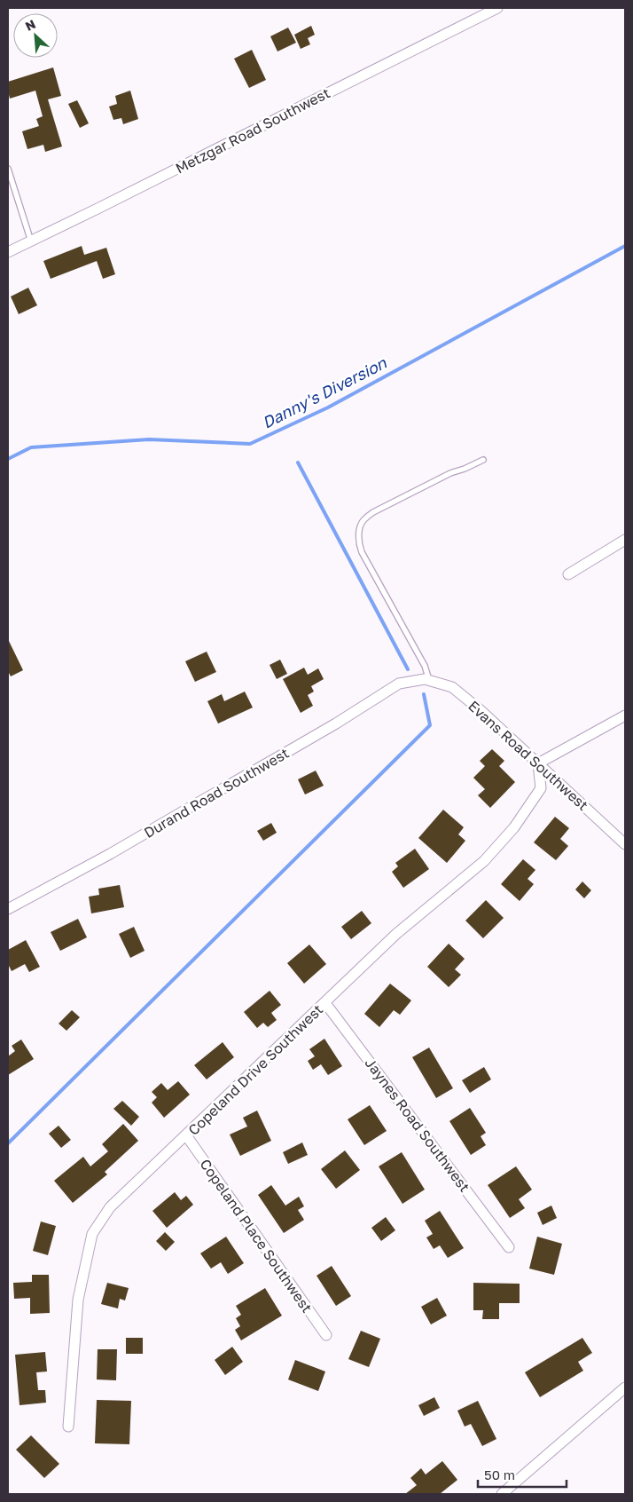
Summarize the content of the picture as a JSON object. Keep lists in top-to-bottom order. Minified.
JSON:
{"streets":{"street":["Metzgar Road Southwest","Evans Road Southwest","Durand Road Southwest","Copeland Drive Southwest","Jaynes Road Southwest","Copeland Place Southwest"]},"crossings":[["Evans Road Southwest","Durand Road Southwest"],["Evans Road Southwest","Copeland Drive Southwest"],["Copeland Drive Southwest","Jaynes Road Southwest"],["Copeland Drive Southwest","Copeland Place Southwest"]],"water":["Danny's Diversion"],"scale_bar":"50 m","north":"top left"}
